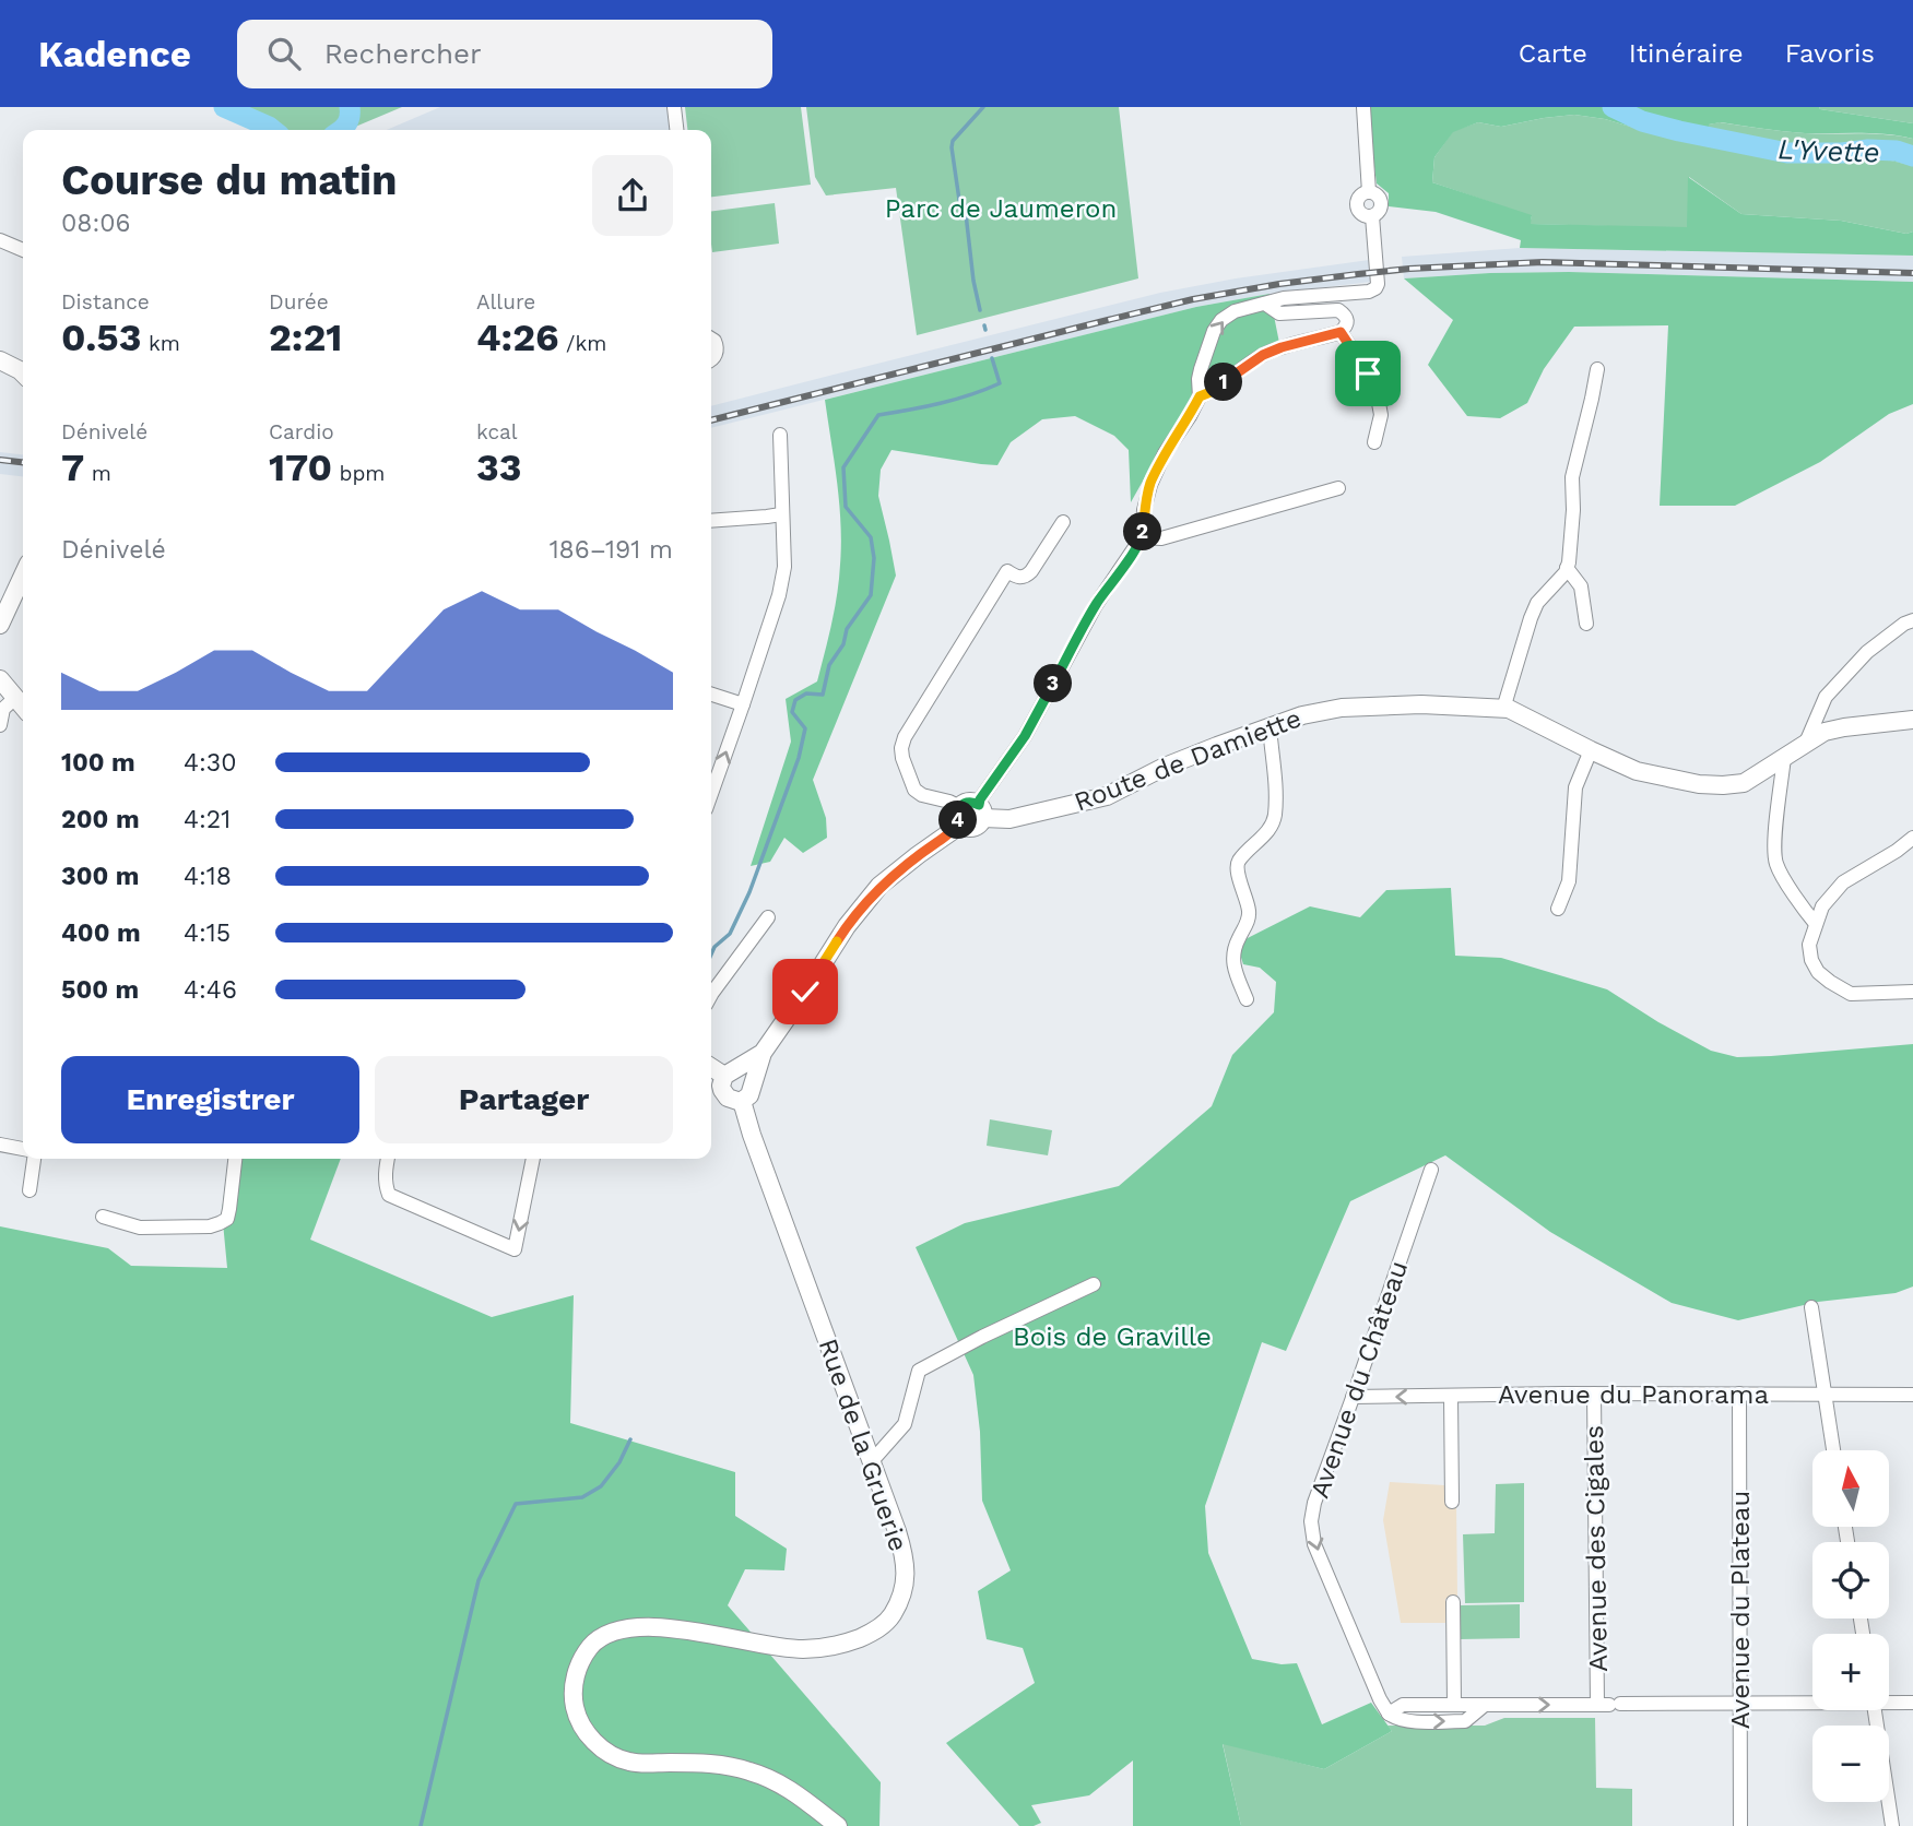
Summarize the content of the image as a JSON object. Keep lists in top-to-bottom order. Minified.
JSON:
{"streets":{"street":["Route de Damiette","Avenue du Château","Avenue du Panorama","Rue de la Gruerie","Avenue des Cigales","Avenue du Plateau"]},"crossings":[["Avenue du Château","Avenue du Panorama"],["Avenue du Panorama","Avenue des Cigales"],["Avenue du Panorama","Avenue du Plateau"]],"water":["L'Yvette"],"parks":["Parc de Jaumeron","Bois de Graville"],"north":"top","page":{"header":"Kadence","search":"Rechercher","nav":["Carte","Itinéraire","Favoris"],"heading":["Course du matin","08:06"],"stats":[["Distance","0.53 km"],["Durée","2:21"],["Allure","4:26 /km"],["Dénivelé","7 m"],["Cardio","170 bpm"],["kcal","33"]],"pins":["1","2","3","4"],"chart":["Dénivelé","186–191 m"],"list":[{"name":"100 m","note":"4:30"},{"name":"200 m","note":"4:21"},{"name":"300 m","note":"4:18"},{"name":"400 m","note":"4:15"},{"name":"500 m","note":"4:46"}],"buttons":["Enregistrer","Partager"],"map_buttons":["+","−"]}}
